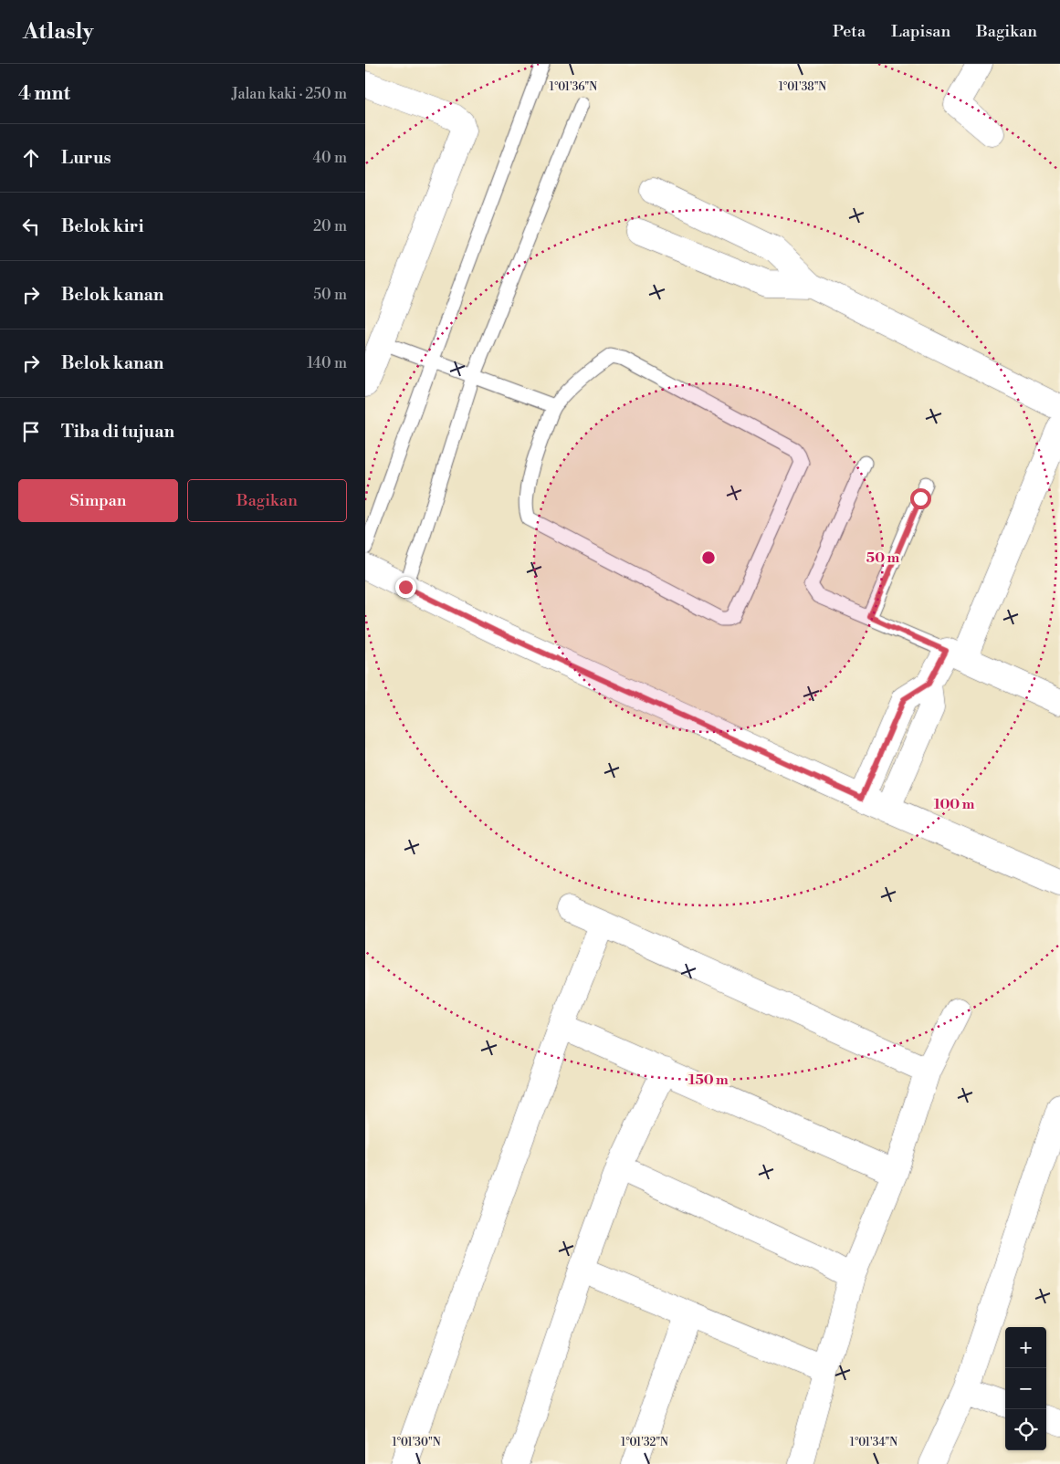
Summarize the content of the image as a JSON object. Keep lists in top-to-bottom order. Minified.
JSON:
{"page":{"header":"Atlasly","nav":["Peta","Lapisan","Bagikan"],"heading":["4 mnt","Jalan kaki · 250 m"],"list":[["Lurus","40 m"],["Belok kiri","20 m"],["Belok kanan","50 m"],["Belok kanan","140 m"],"Tiba di tujuan"],"buttons":["Simpan","Bagikan"],"map_buttons":["+","−"]},"coordinates":["1°01'38\"N","1°01'36\"N","1°01'30\"N","1°01'32\"N","1°01'34\"N"],"rings":["50 m","100 m","150 m"]}
